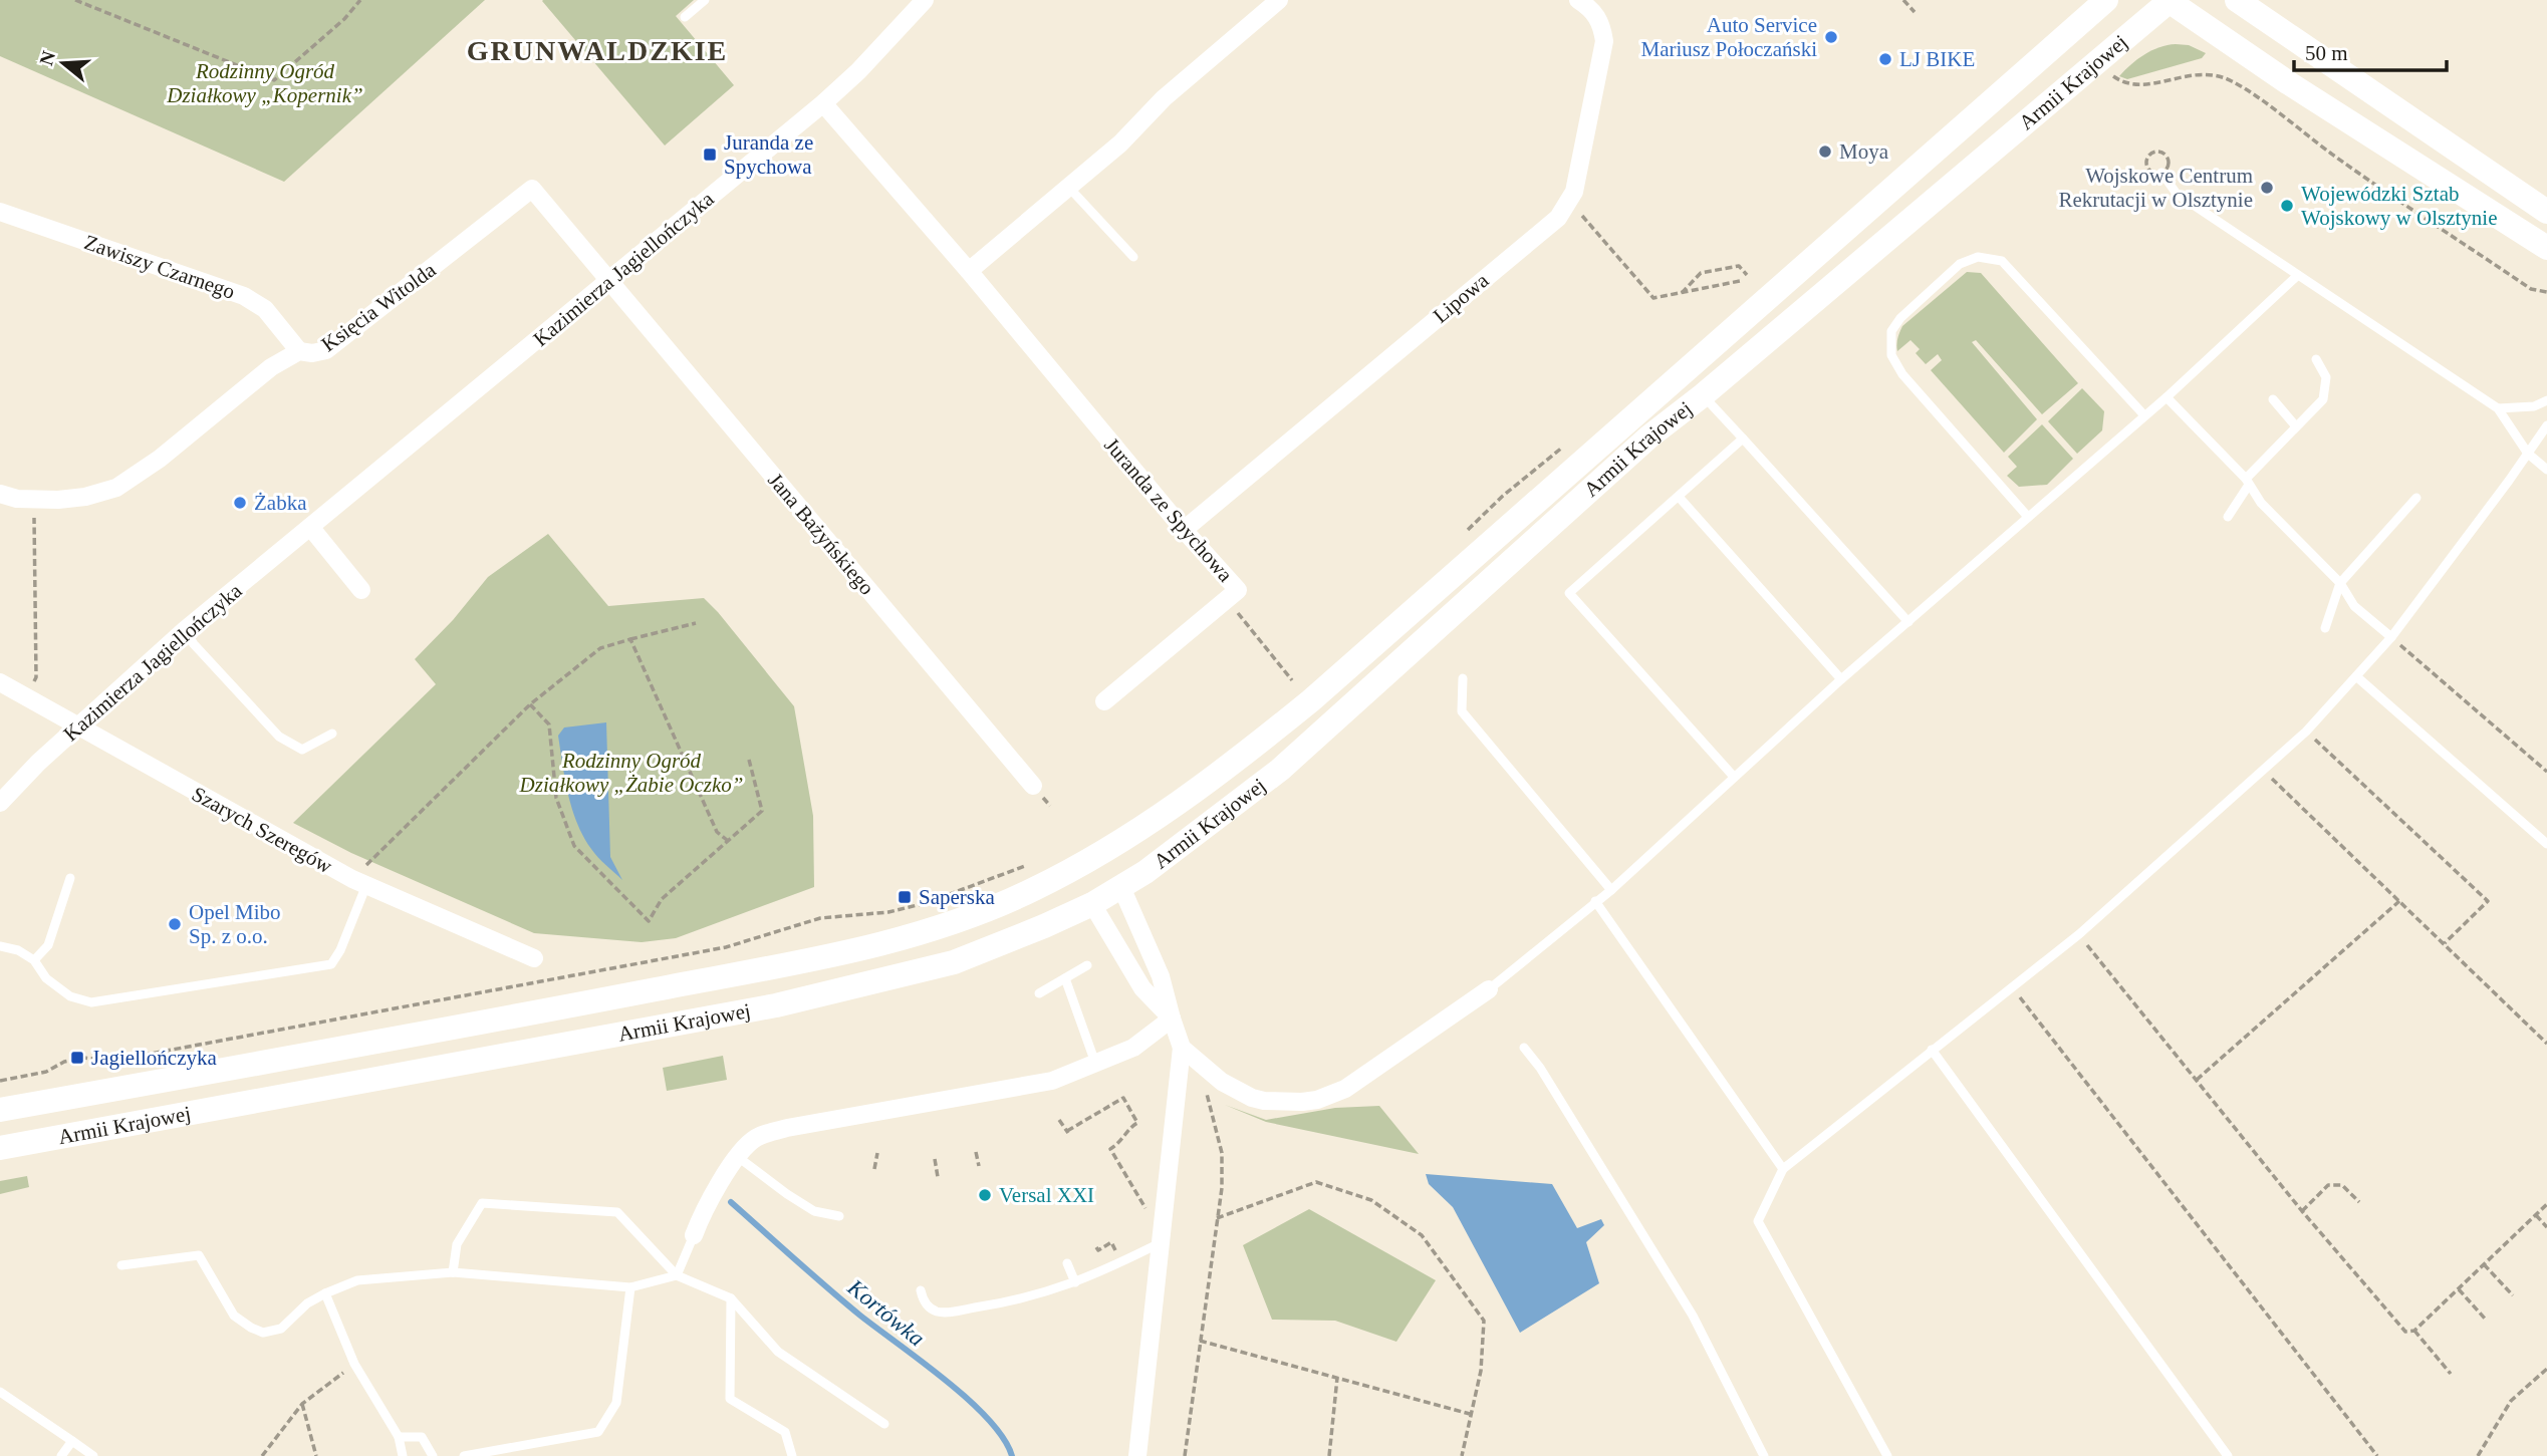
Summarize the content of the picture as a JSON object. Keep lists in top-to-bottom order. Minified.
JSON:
{"streets":{"main road":["Armii Krajowej"],"street":["Zawiszy Czarnego","Kazimierza Jagiellończyka","Lipowa","Księcia Witolda","Juranda ze Spychowa","Jana Bażyńskiego","Szarych Szeregów"]},"crossings":[["Zawiszy Czarnego","Księcia Witolda"],["Kazimierza Jagiellończyka","Księcia Witolda"],["Kazimierza Jagiellończyka","Juranda ze Spychowa"],["Kazimierza Jagiellończyka","Jana Bażyńskiego"],["Kazimierza Jagiellończyka","Szarych Szeregów"],["Lipowa","Juranda ze Spychowa"],["Księcia Witolda","Jana Bażyńskiego"]],"districts":["GRUNWALDZKIE"],"water":["Kortówka"],"parks":["Rodzinny Ogród Działkowy „Kopernik”","Rodzinny Ogród Działkowy „Żabie Oczko”"],"places":{"other":["Auto Service Mariusz Połoczański","LJ BIKE","Moya","Wojskowe Centrum Rekrutacji w Olsztynie","Wojewódzki Sztab Wojskowy w Olsztynie","Żabka","Opel Mibo Sp. z o.o.","Versal XXI"],"transit":["Juranda ze Spychowa","Saperska","Jagiellończyka"]},"scale_bar":"50 m","north":"left"}
